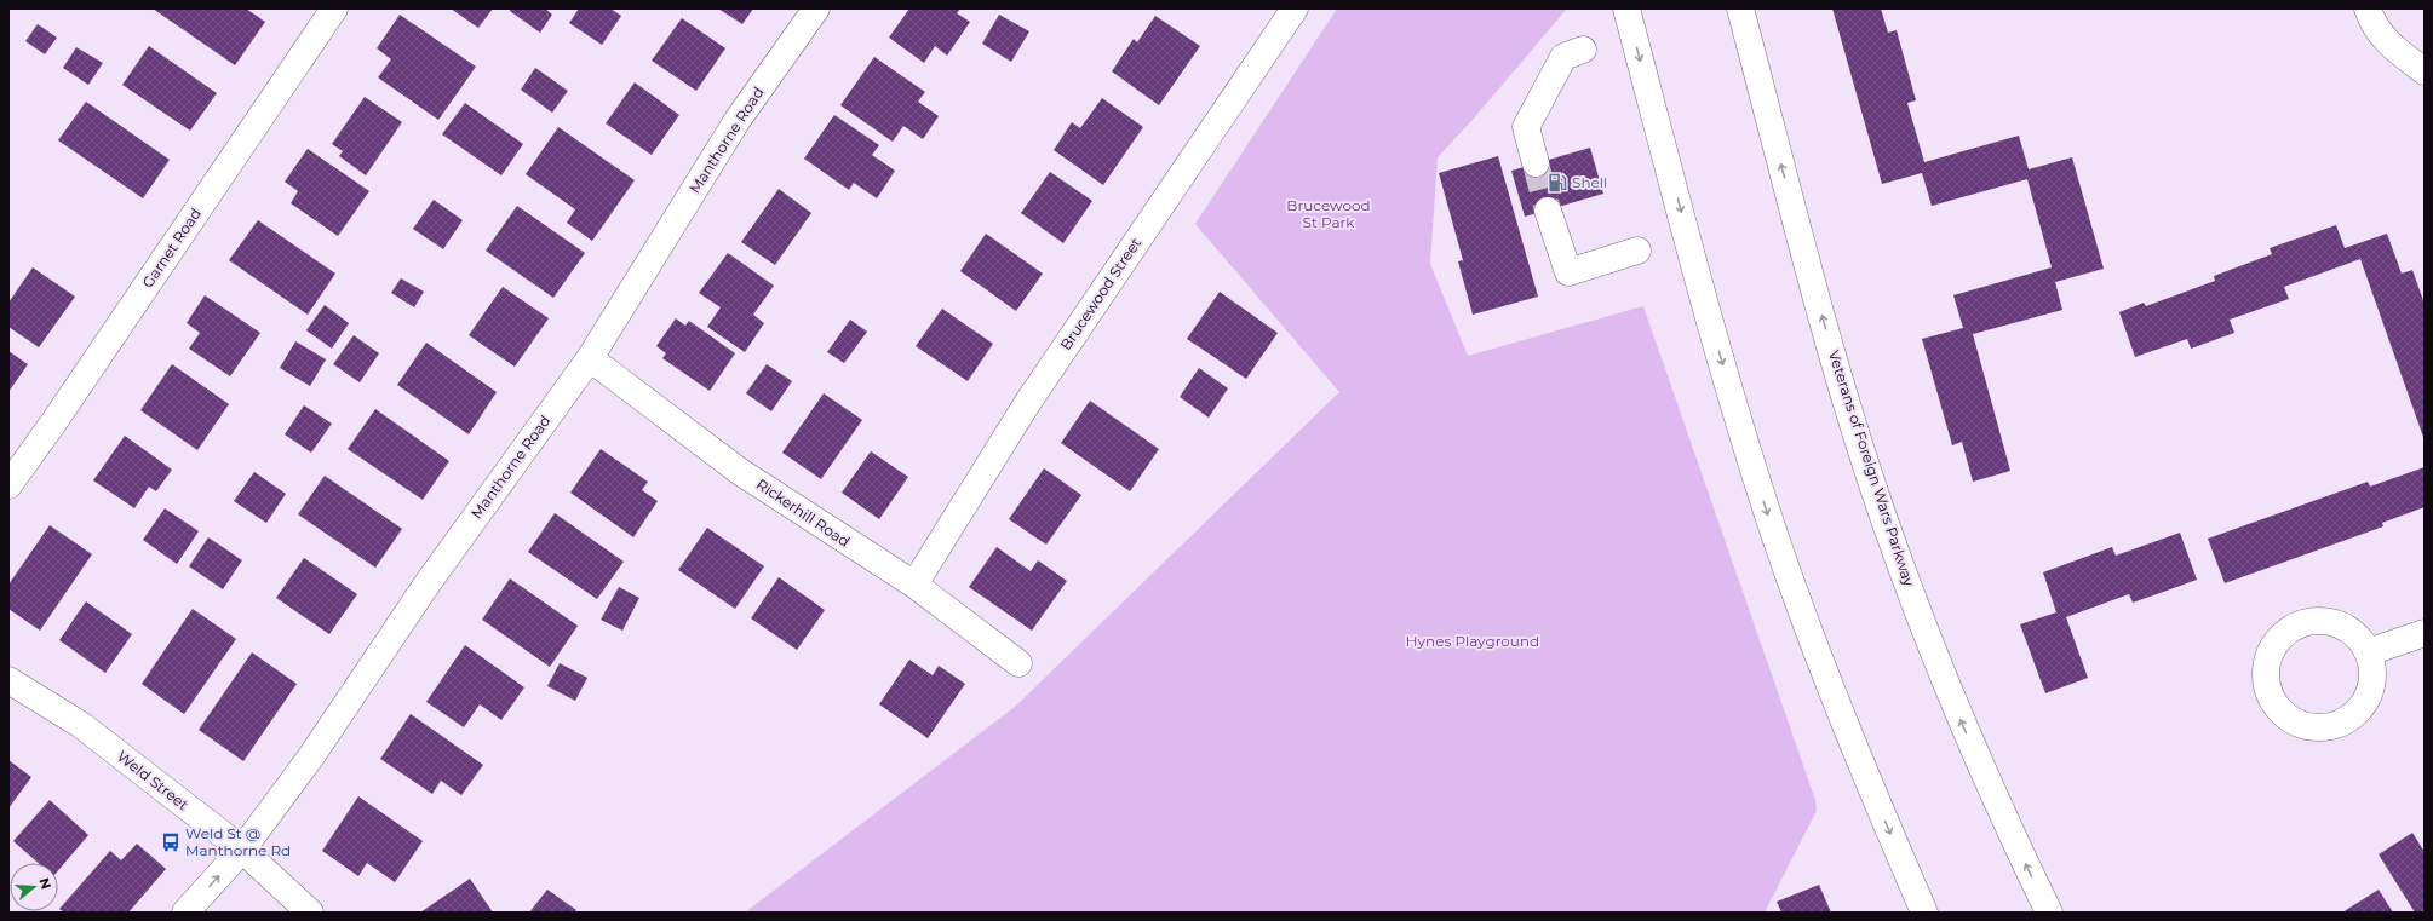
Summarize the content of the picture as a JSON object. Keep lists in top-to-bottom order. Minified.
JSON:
{"streets":{"main road":["Manthorne Road","Garnet Road","Brucewood Street","Veterans of Foreign Wars Parkway","Rickerhill Road","Weld Street"]},"crossings":[["Manthorne Road","Rickerhill Road"],["Manthorne Road","Weld Street"],["Brucewood Street","Rickerhill Road"]],"parks":["Brucewood St Park","Hynes Playground"],"places":{"fuel station":["Shell"],"bus stop":["Weld St @ Manthorne Rd"]},"north":"right"}
